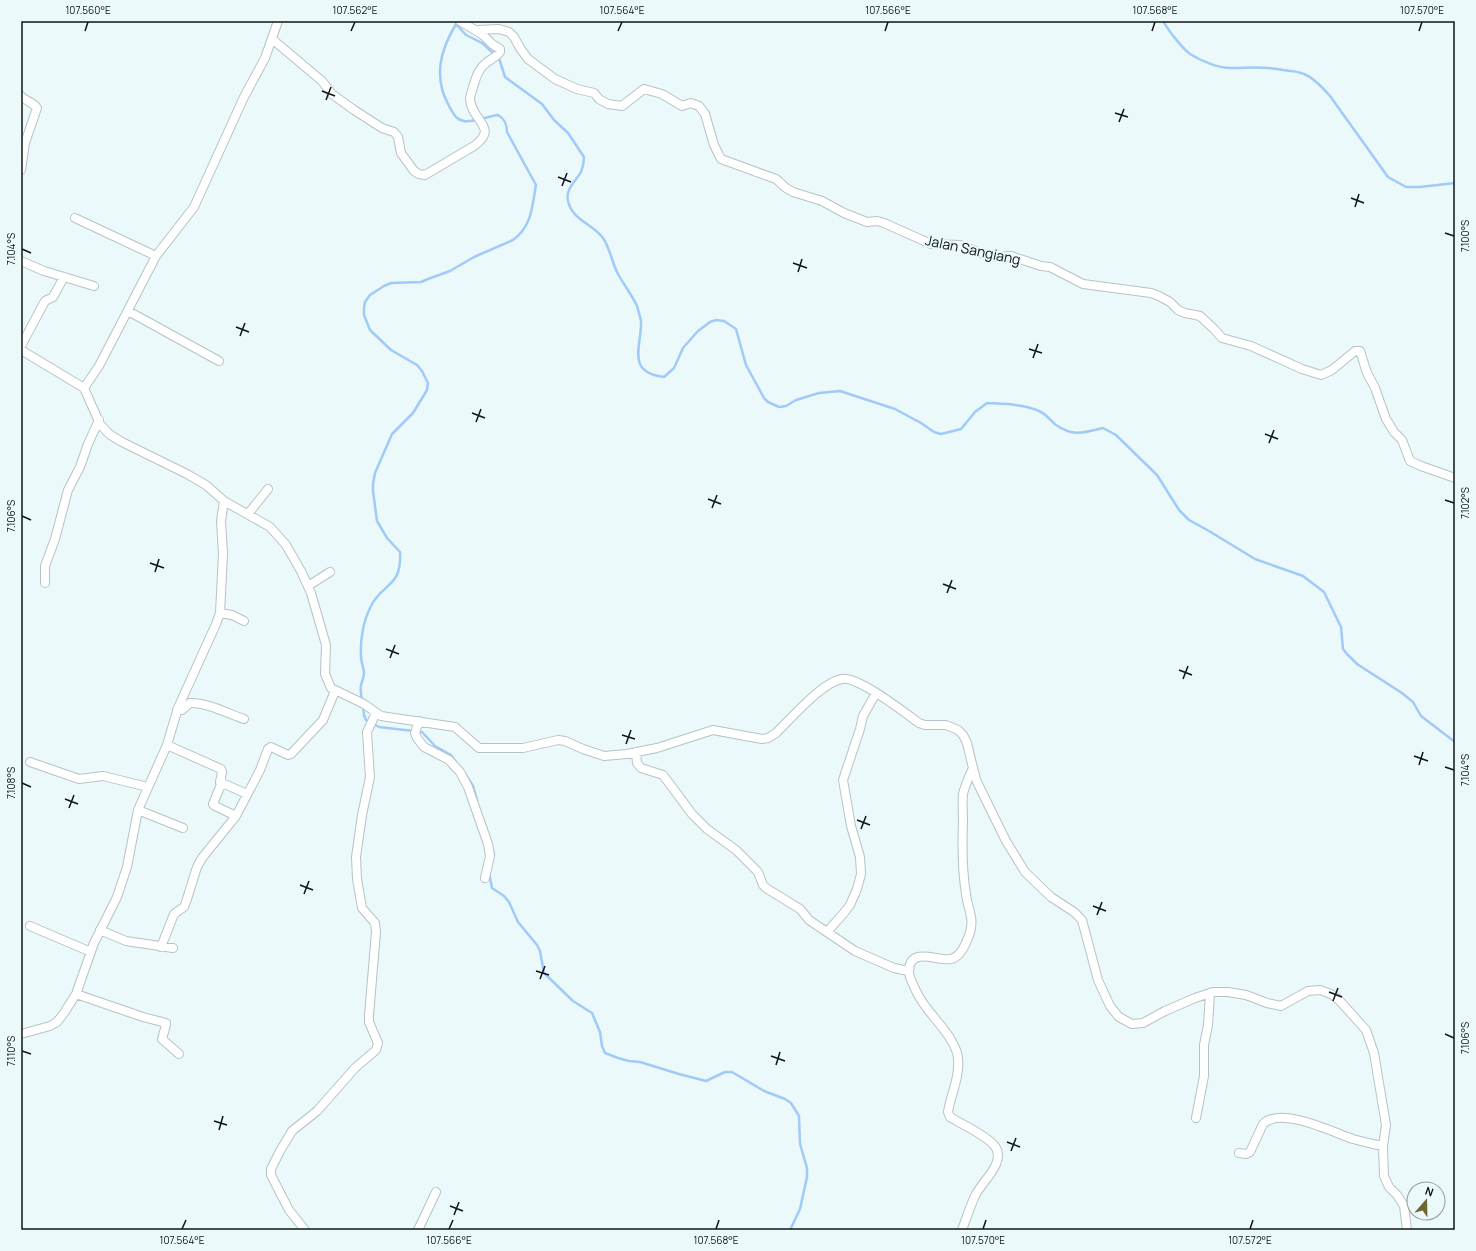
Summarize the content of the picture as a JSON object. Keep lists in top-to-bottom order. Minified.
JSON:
{"streets":{"street":["Jalan Sangiang"]},"north":"top","coordinates":["107.560°E","107.562°E","107.564°E","107.566°E","107.568°E","107.570°E","7.100°S","7.104°S","7.102°S","7.106°S","7.108°S","7.110°S","107.572°E"]}
